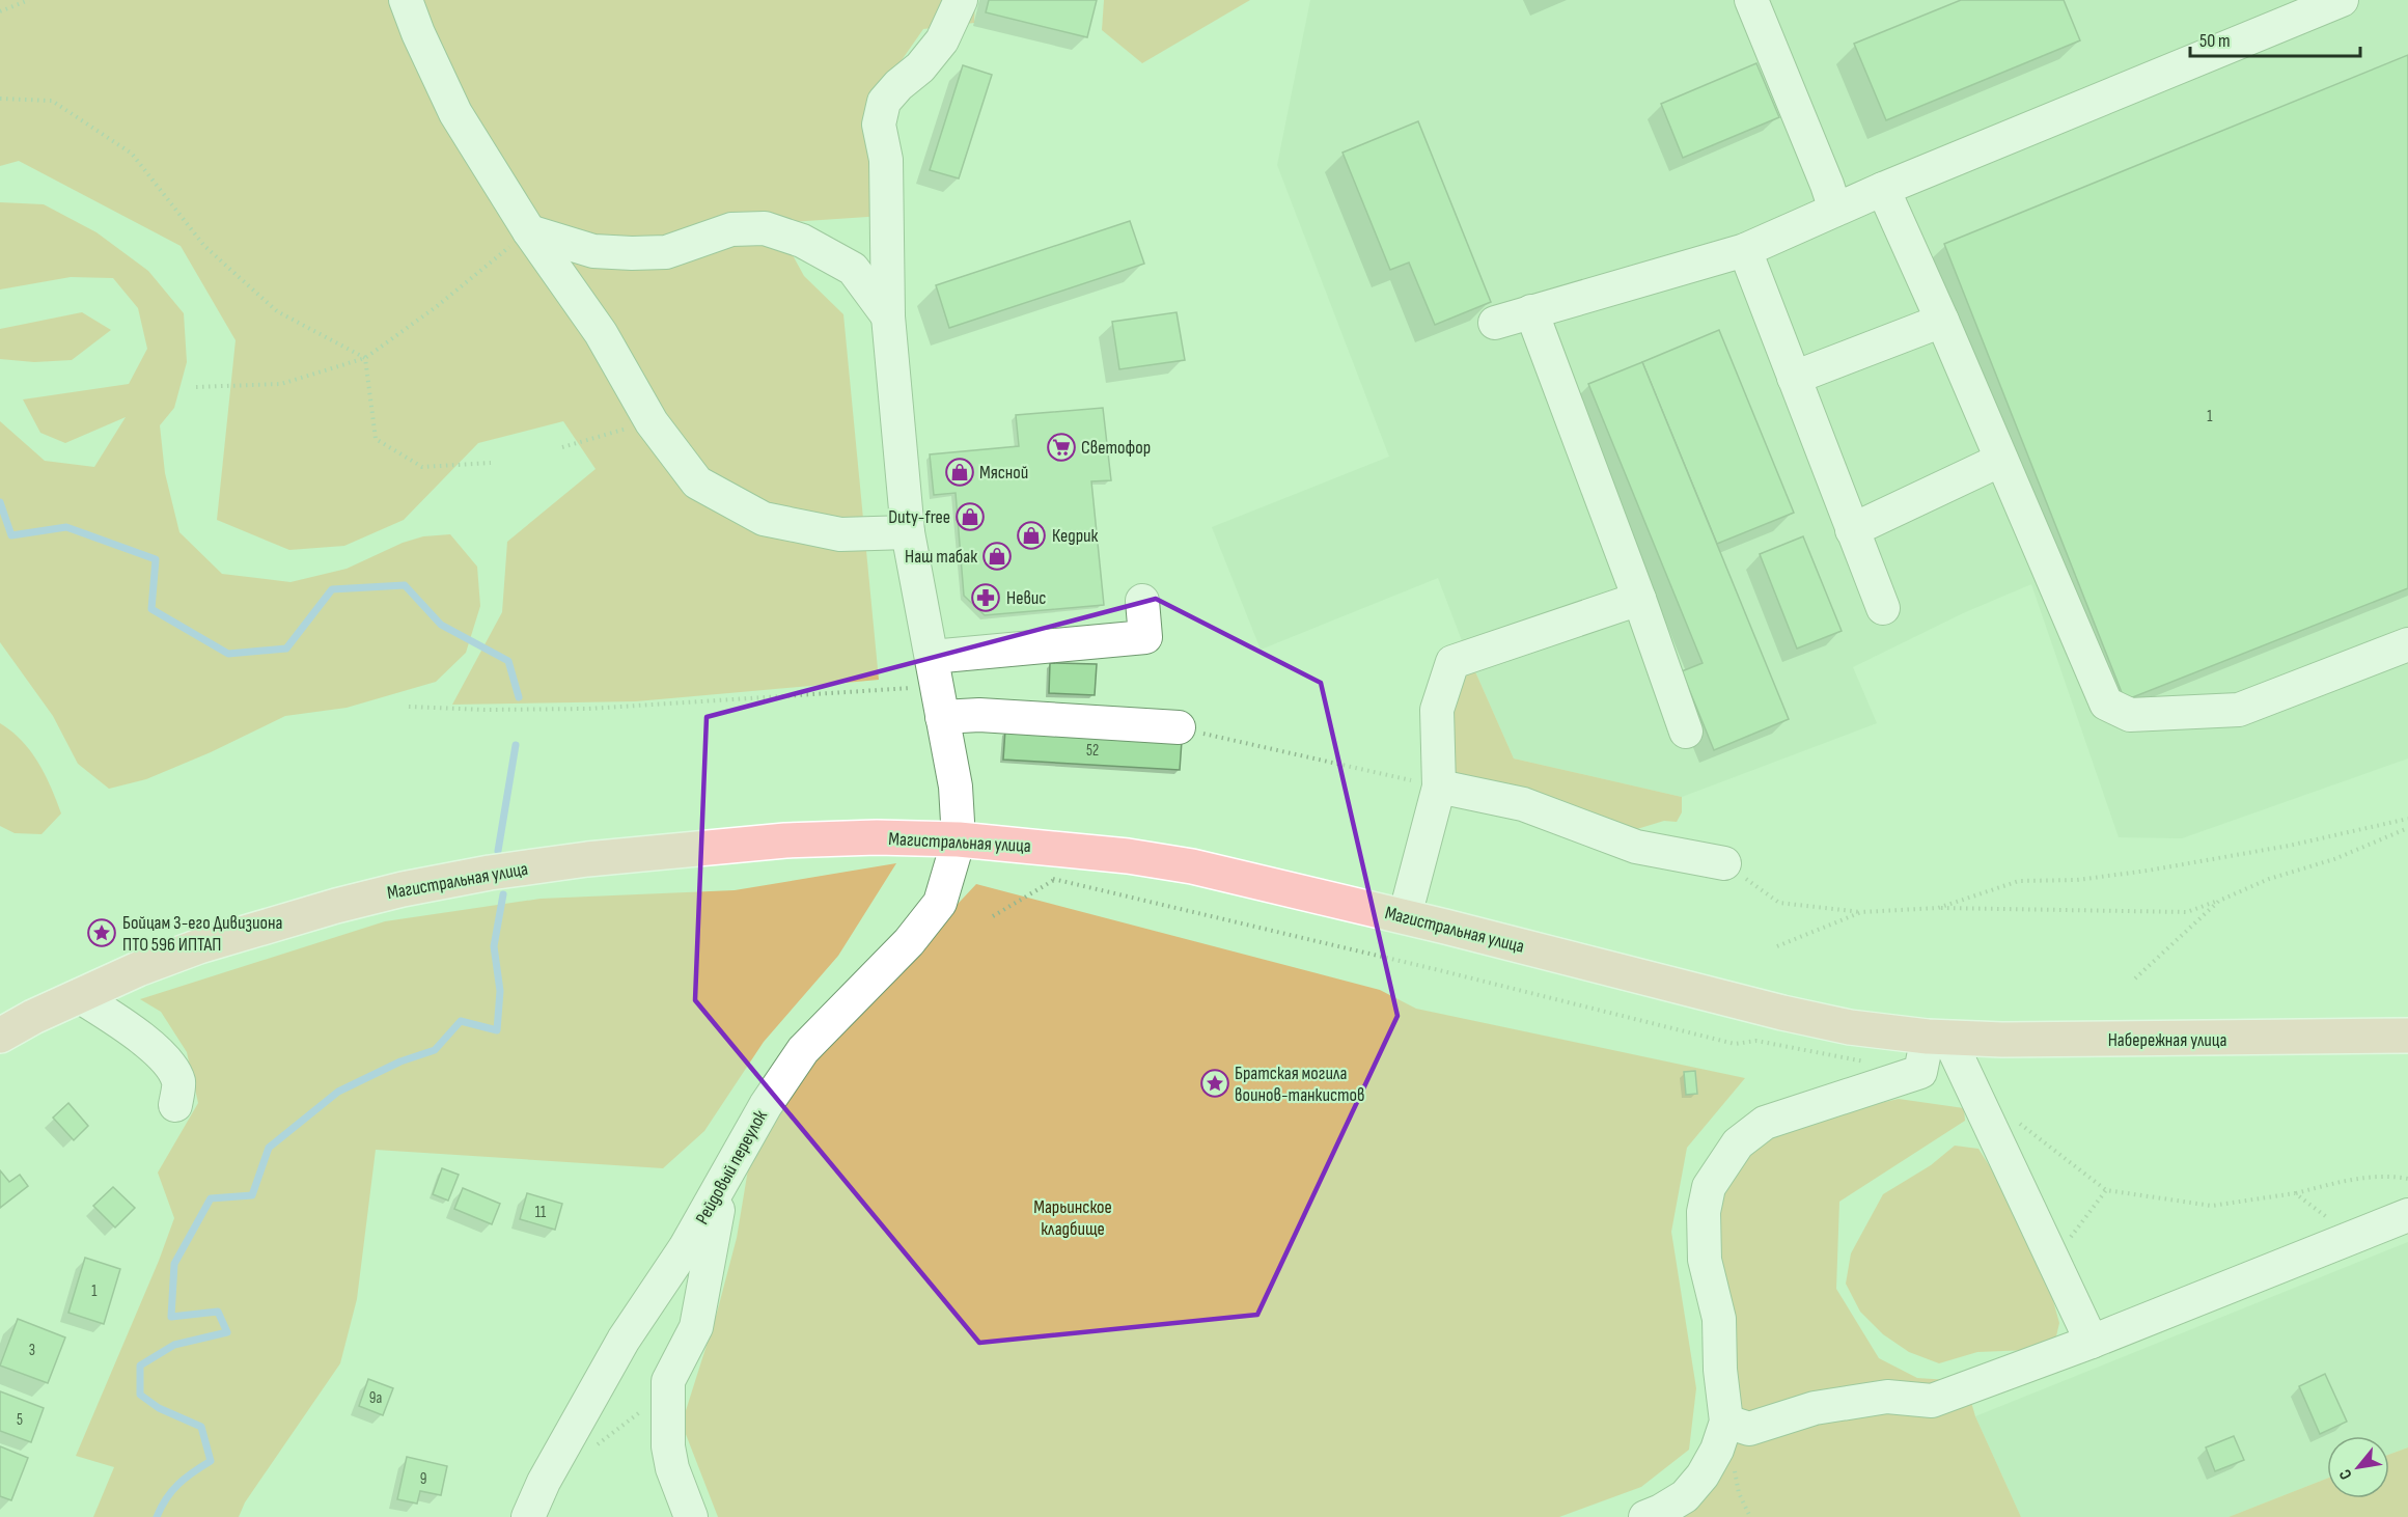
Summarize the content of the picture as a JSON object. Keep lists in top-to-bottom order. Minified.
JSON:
{"streets":{"main road":["Магистральная улица","Набережная улица"],"street":["Рейдовый переулок"]},"crossings":[["Магистральная улица","Набережная улица"],["Магистральная улица","Рейдовый переулок"]],"parks":["Марьинское кладбище"],"places":{"supermarket":["Светофор"],"shop":["Мясной","Duty-free","Кедрик","Наш табак"],"pharmacy":["Невис"],"place":["Бойцам 3-его Дивизиона ПТО 596 ИПТАП","Братская могила воинов-танкистов"]},"house_numbers":["1","52","11","1","3","9а","5","9"],"scale_bar":"50 m","north":"bottom left"}
